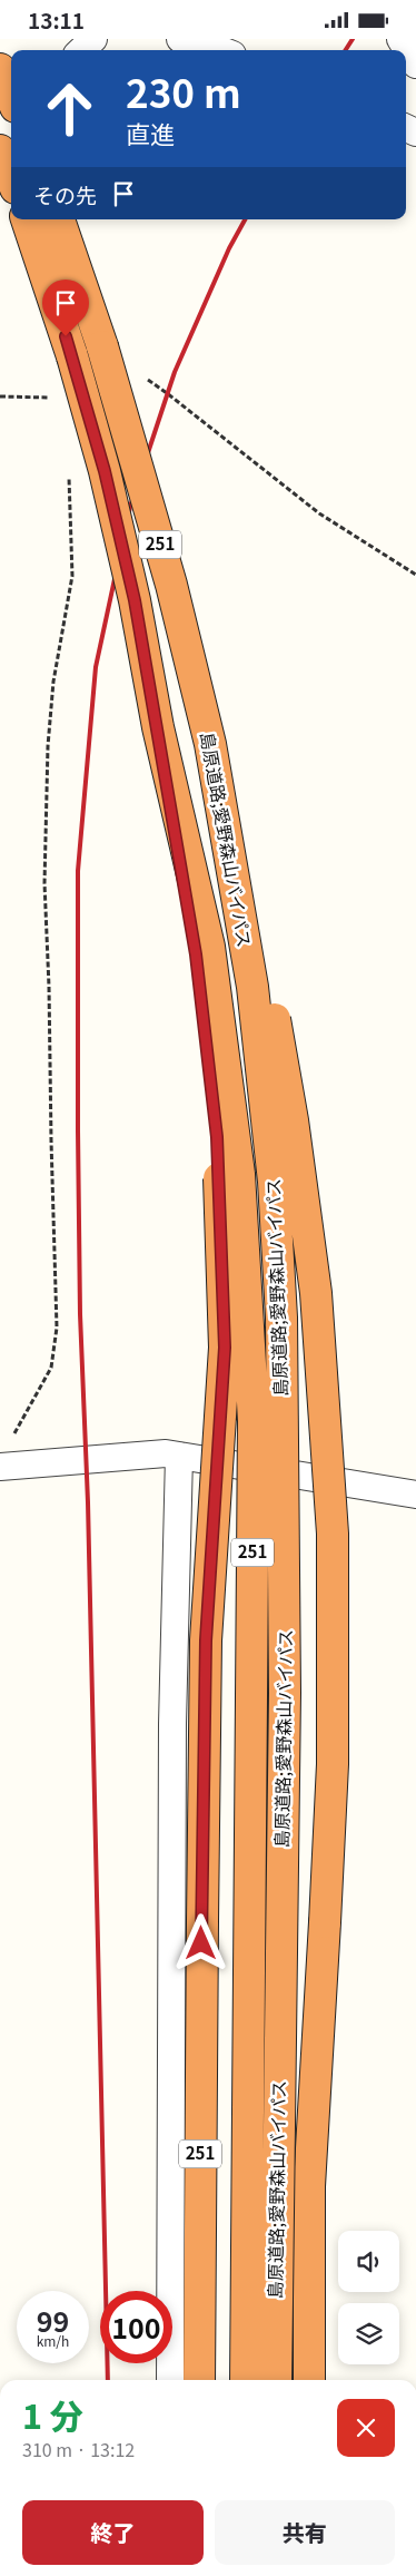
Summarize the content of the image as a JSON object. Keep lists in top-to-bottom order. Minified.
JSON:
{"streets":{"highway":["251","島原道路;愛野森山バイパス"]},"crossings":[["251","島原道路;愛野森山バイパス"]],"page":{"status":"13:11","turn":["230 m","直進"],"then":"その先","speed":"99 km/h","limit":"100","heading":["1 分","310 m · 13:12"],"buttons":["終了","共有"]}}
